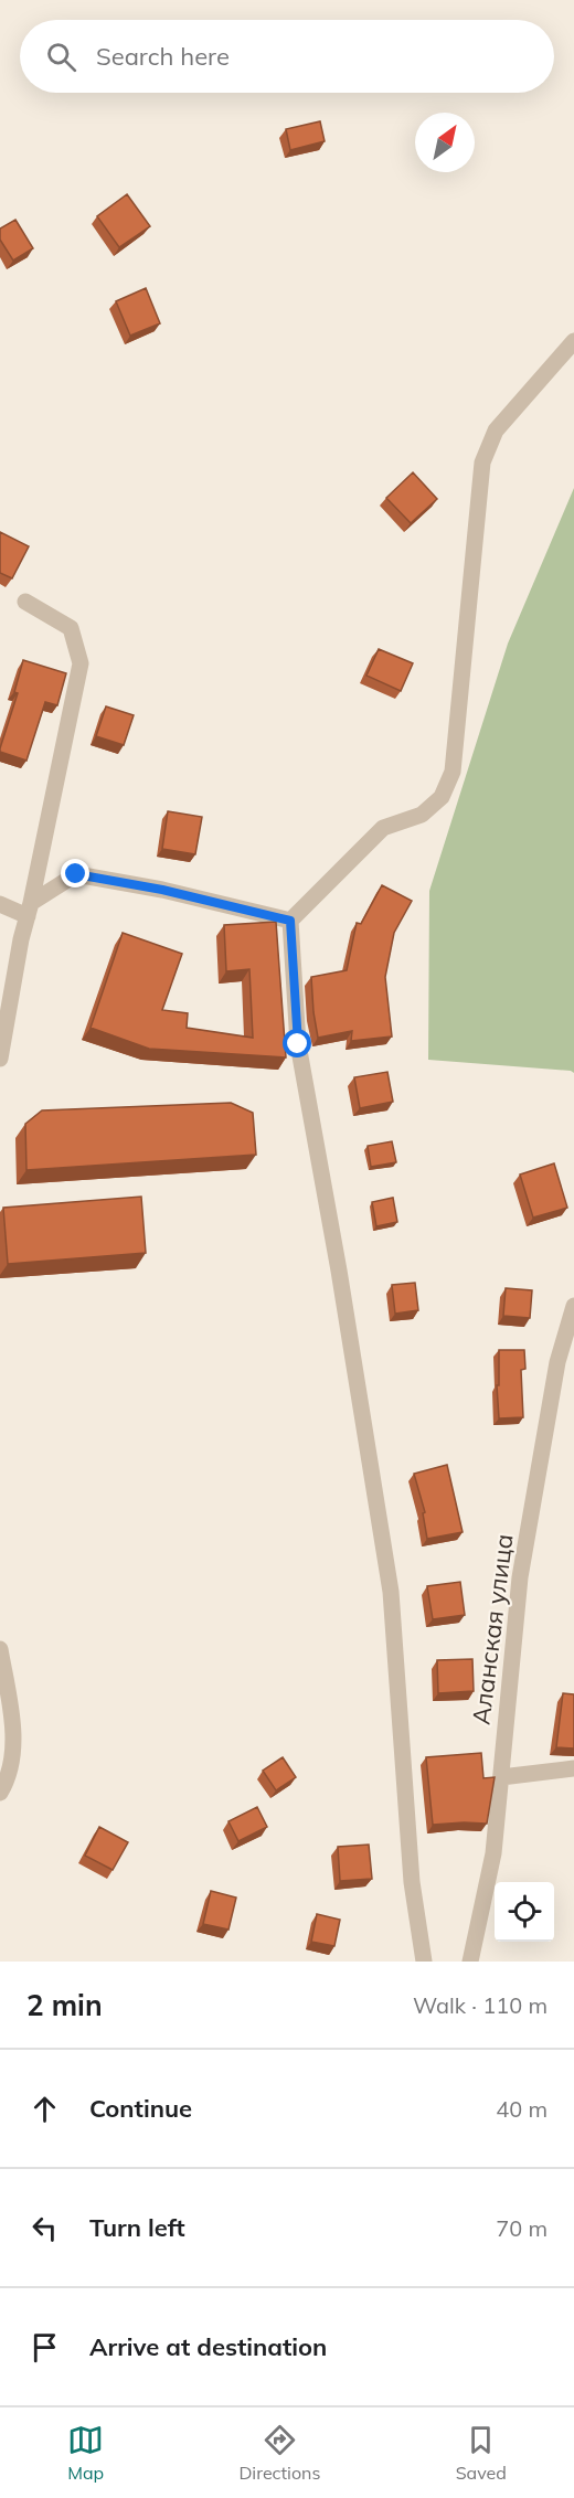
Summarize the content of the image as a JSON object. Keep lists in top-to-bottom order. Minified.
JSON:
{"streets":{"street":["Аланская улица"]},"north":"top right","page":{"search":"Search here","heading":["2 min","Walk · 110 m"],"list":[["Continue","40 m"],["Turn left","70 m"],"Arrive at destination"],"nav":["Map","Directions","Saved"]}}
